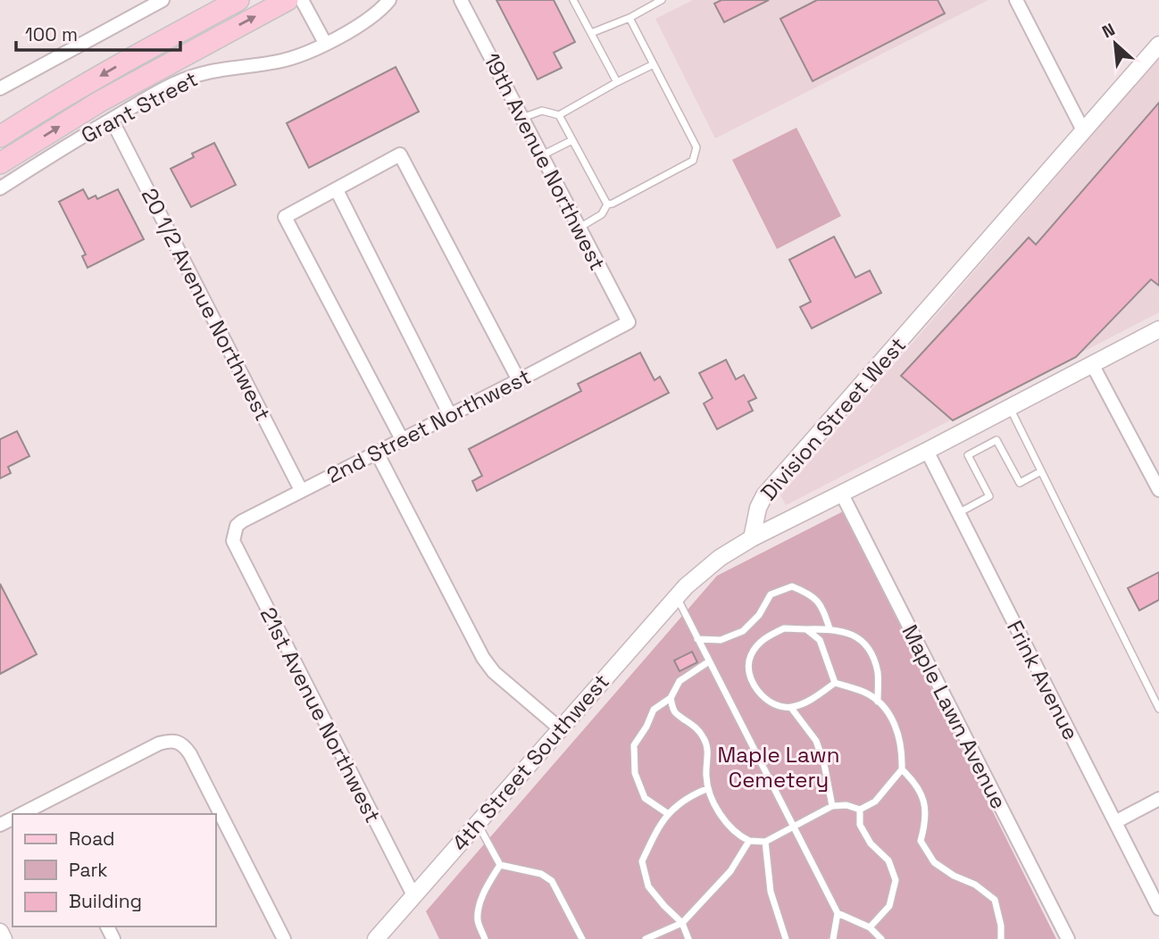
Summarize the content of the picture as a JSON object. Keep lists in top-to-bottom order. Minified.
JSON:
{"streets":{"street":["Grant Street","19th Avenue Northwest","20 1/2 Avenue Northwest","Division Street West","2nd Street Northwest","Frink Avenue","21st Avenue Northwest","Maple Lawn Avenue","4th Street Southwest"]},"crossings":[["Grant Street","20 1/2 Avenue Northwest"],["19th Avenue Northwest","2nd Street Northwest"],["20 1/2 Avenue Northwest","2nd Street Northwest"],["Division Street West","Frink Avenue"],["Division Street West","Maple Lawn Avenue"],["Division Street West","4th Street Southwest"],["2nd Street Northwest","21st Avenue Northwest"],["21st Avenue Northwest","4th Street Southwest"]],"parks":["Maple Lawn Cemetery"],"legend":["Road","Park","Building"],"scale_bar":"100 m","north":"top left"}
